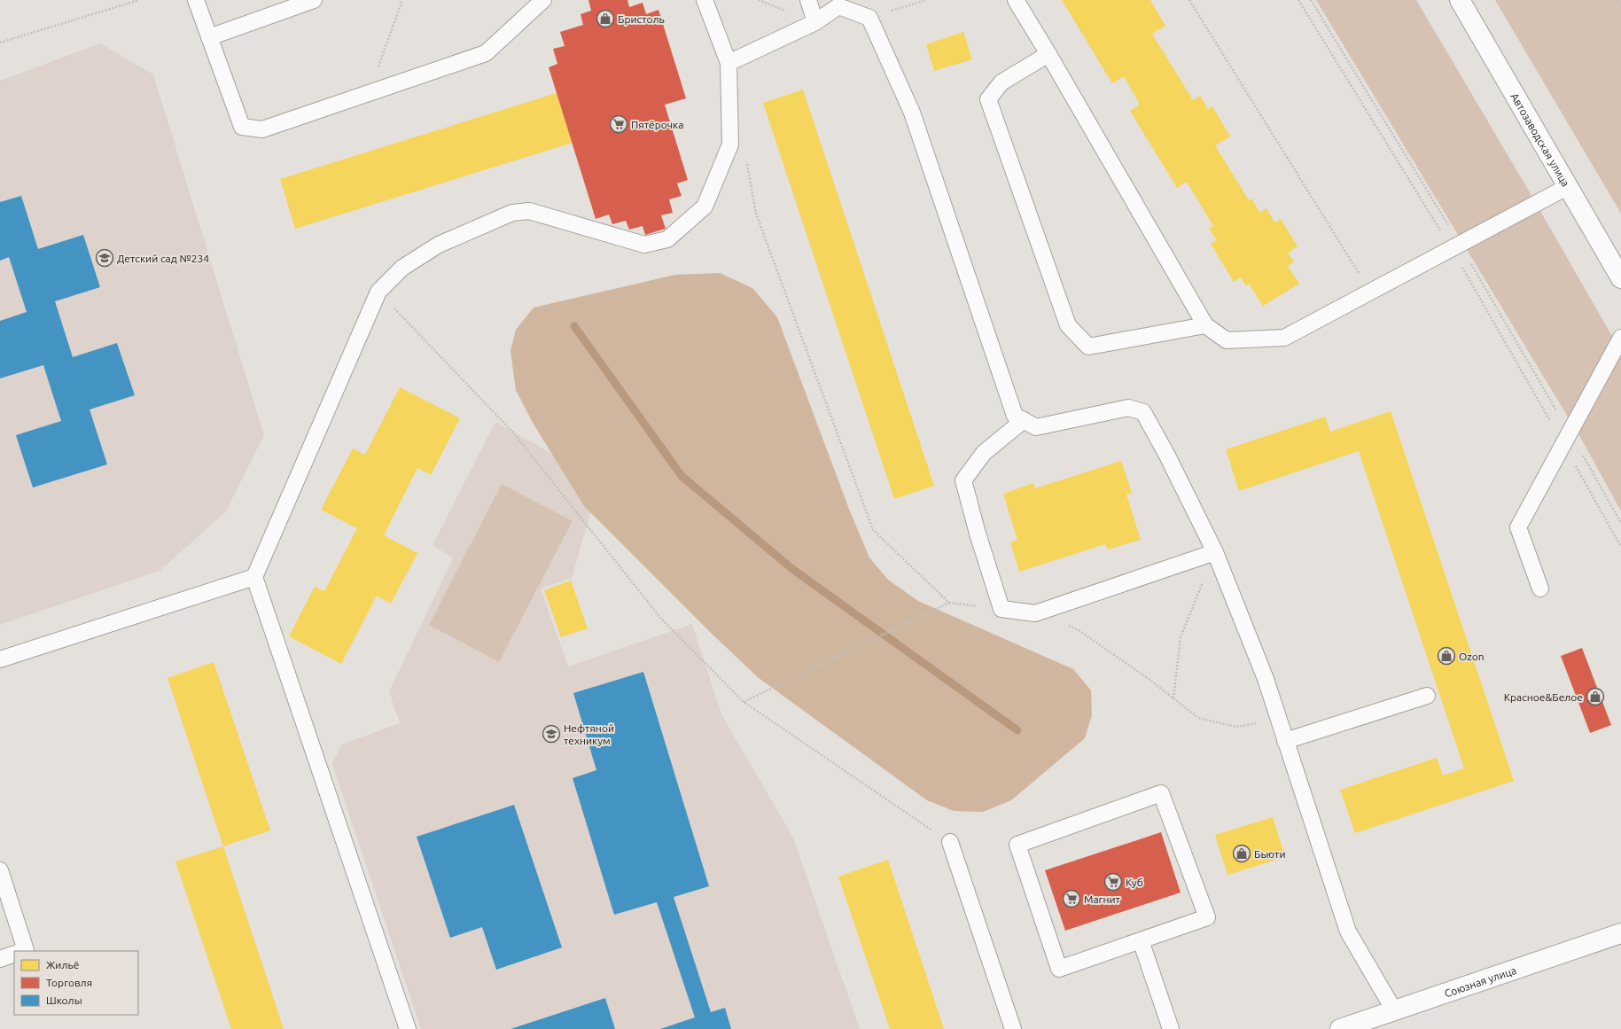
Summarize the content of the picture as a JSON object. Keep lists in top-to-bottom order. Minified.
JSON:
{"streets":{"main road":["Автозаводская улица","Союзная улица"]},"places":{"shop":["Бристоль","Ozon","Красное&Белое","Бьюти"],"supermarket":["Пятёрочка","Куб","Магнит"],"school or university":["Детский сад №234","Нефтяной техникум"]},"legend":["Жильё","Торговля","Школы"]}
